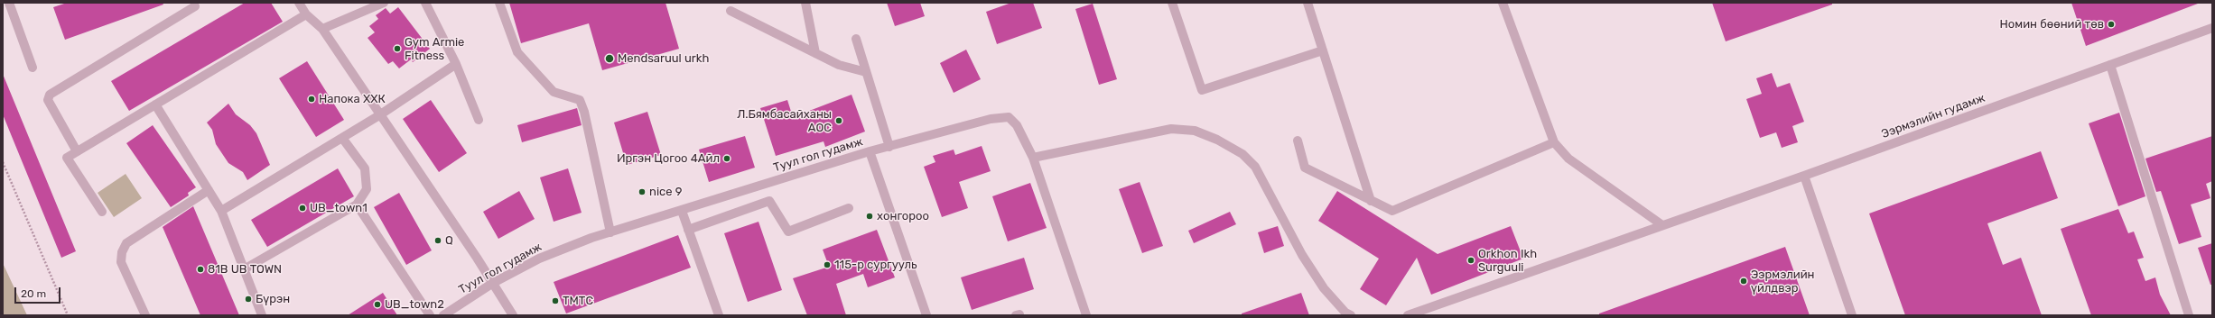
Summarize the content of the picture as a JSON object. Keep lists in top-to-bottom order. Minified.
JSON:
{"streets":{"street":["Ээрмэлийн гудамж","Туул гол гудамж"]},"places":["Номин бөөний төв","Gym Armie Fitness","Mendsaruul urkh","Напока ХХК","Л.Бямбасайханы АОС","Иргэн Цогоо 4Айл","nice 9","UB_town1","хонгороо","Q","Orkhon Ikh Surguuli","115-р сургууль","81В UB TOWN","Ээрмэлийн үйлдвэр","Бүрэн","ТМТС","UB_town2"],"scale_bar":"20 m"}
